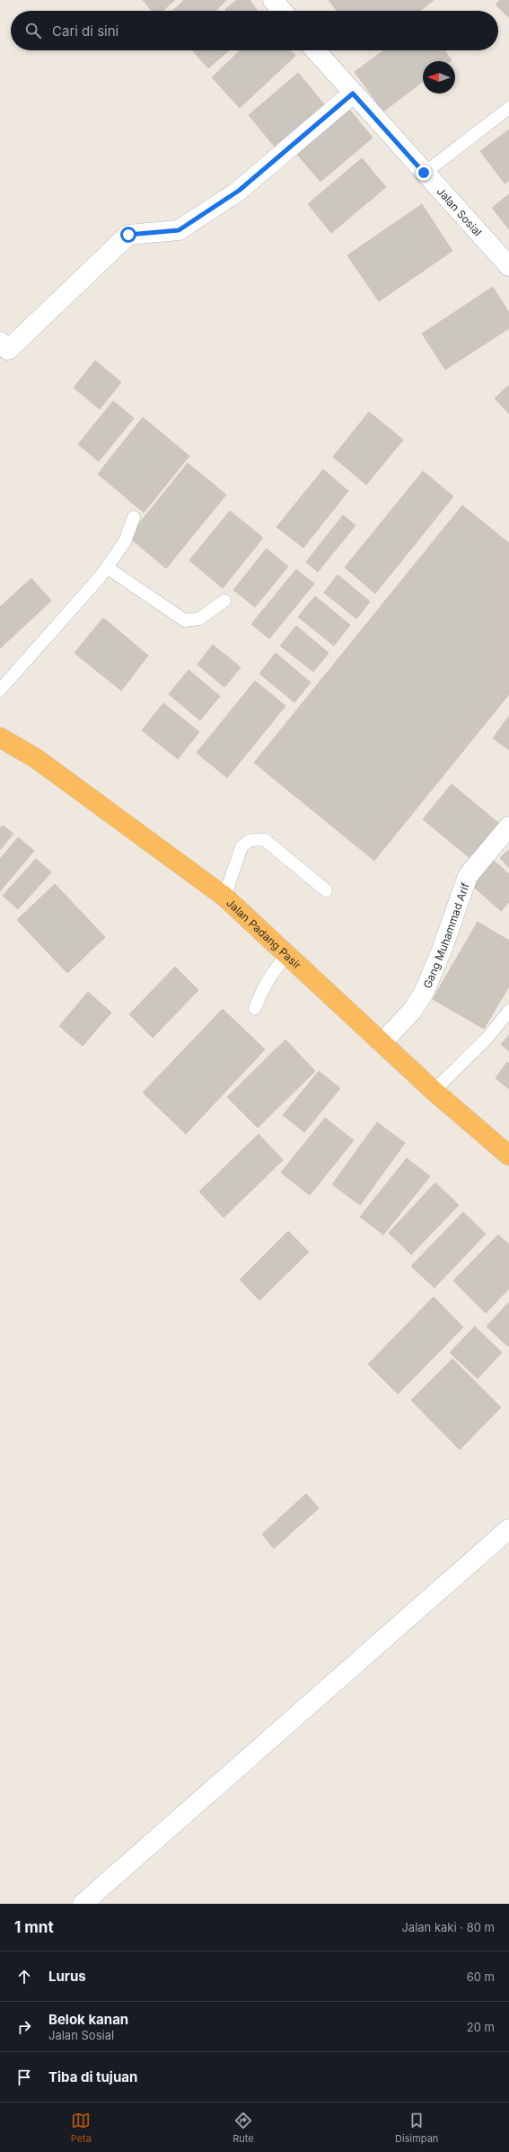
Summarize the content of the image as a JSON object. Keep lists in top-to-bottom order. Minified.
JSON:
{"streets":{"highway":["Jalan Padang Pasir"],"street":["Jalan Sosial","Gang Muhammad Arif"]},"crossings":[["Jalan Padang Pasir","Gang Muhammad Arif"]],"north":"left","page":{"search":"Cari di sini","heading":["1 mnt","Jalan kaki · 80 m"],"list":[["Lurus","60 m"],["Belok kanan","Jalan Sosial","20 m"],"Tiba di tujuan"],"nav":["Peta","Rute","Disimpan"]}}
